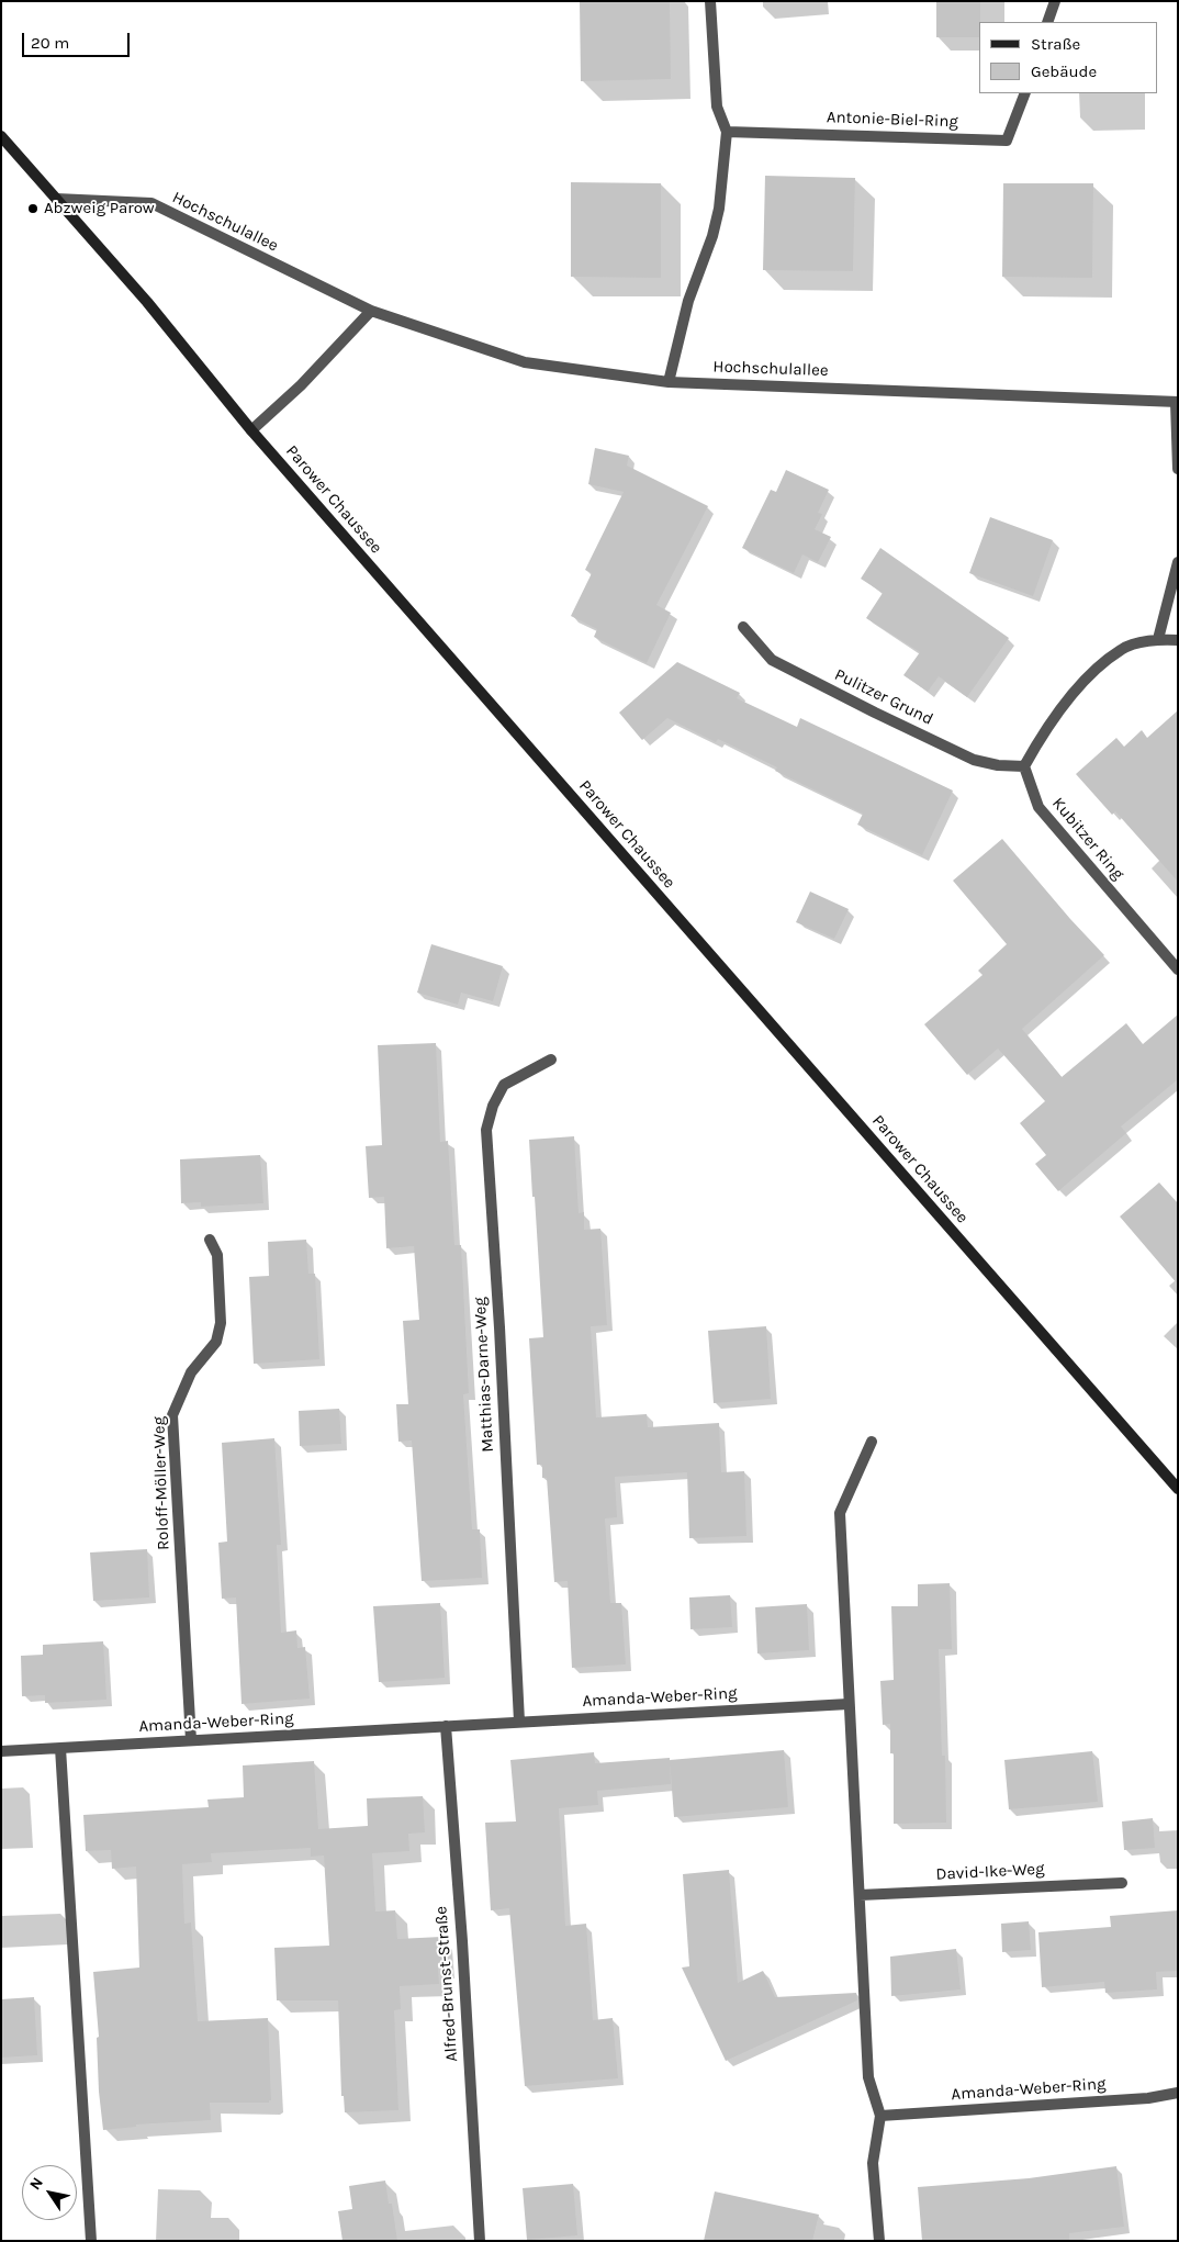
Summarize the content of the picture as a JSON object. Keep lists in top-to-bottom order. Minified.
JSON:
{"streets":{"street":["Antonie-Biel-Ring","Hochschulallee","Parower Chaussee","Pulitzer Grund","Kubitzer Ring","Matthias-Darne-Weg","Roloff-Möller-Weg","Amanda-Weber-Ring","David-Ike-Weg","Alfred-Brunst-Straße"]},"crossings":[["Hochschulallee","Parower Chaussee"],["Pulitzer Grund","Kubitzer Ring"],["Matthias-Darne-Weg","Amanda-Weber-Ring"],["Roloff-Möller-Weg","Amanda-Weber-Ring"],["Amanda-Weber-Ring","Alfred-Brunst-Straße"]],"places":["Abzweig Parow"],"legend":["Straße","Gebäude"],"scale_bar":"20 m","north":"top left"}
